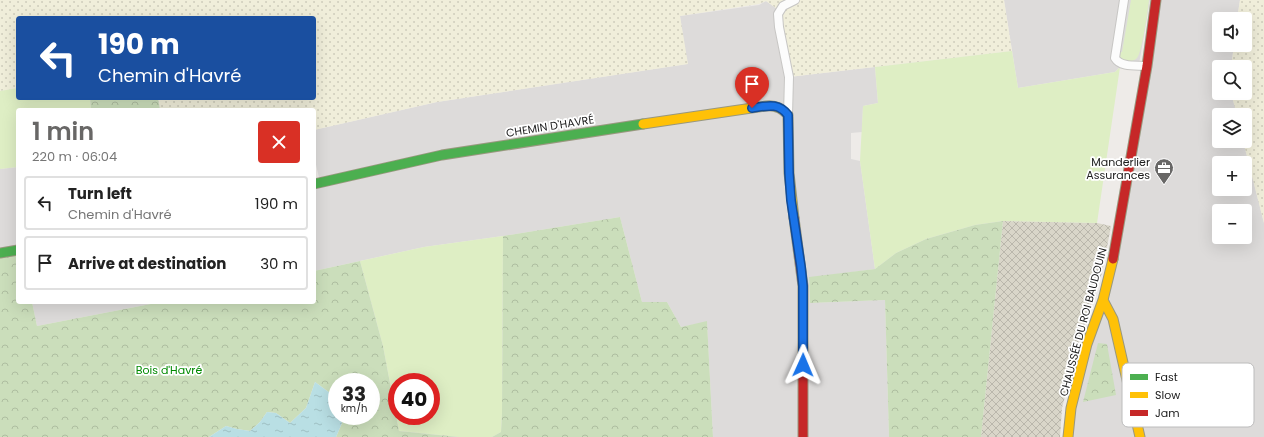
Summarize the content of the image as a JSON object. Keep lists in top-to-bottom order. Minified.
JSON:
{"streets":{"street":["CHEMIN D'HAVRÉ","CHAUSSÉE DU ROI BAUDOUIN"]},"parks":["Bois d'Havré"],"places":{"office":["Manderlier Assurances"]},"legend":["Fast","Slow","Jam"],"page":{"map_buttons":["+","−"],"turn":["190 m","Chemin d'Havré"],"heading":["1 min","220 m · 06:04"],"list":[{"name":"Turn left","note":"Chemin d'Havré","value":"190 m"},{"name":"Arrive at destination","value":"30 m"}],"speed":"33 km/h","limit":"40"}}
